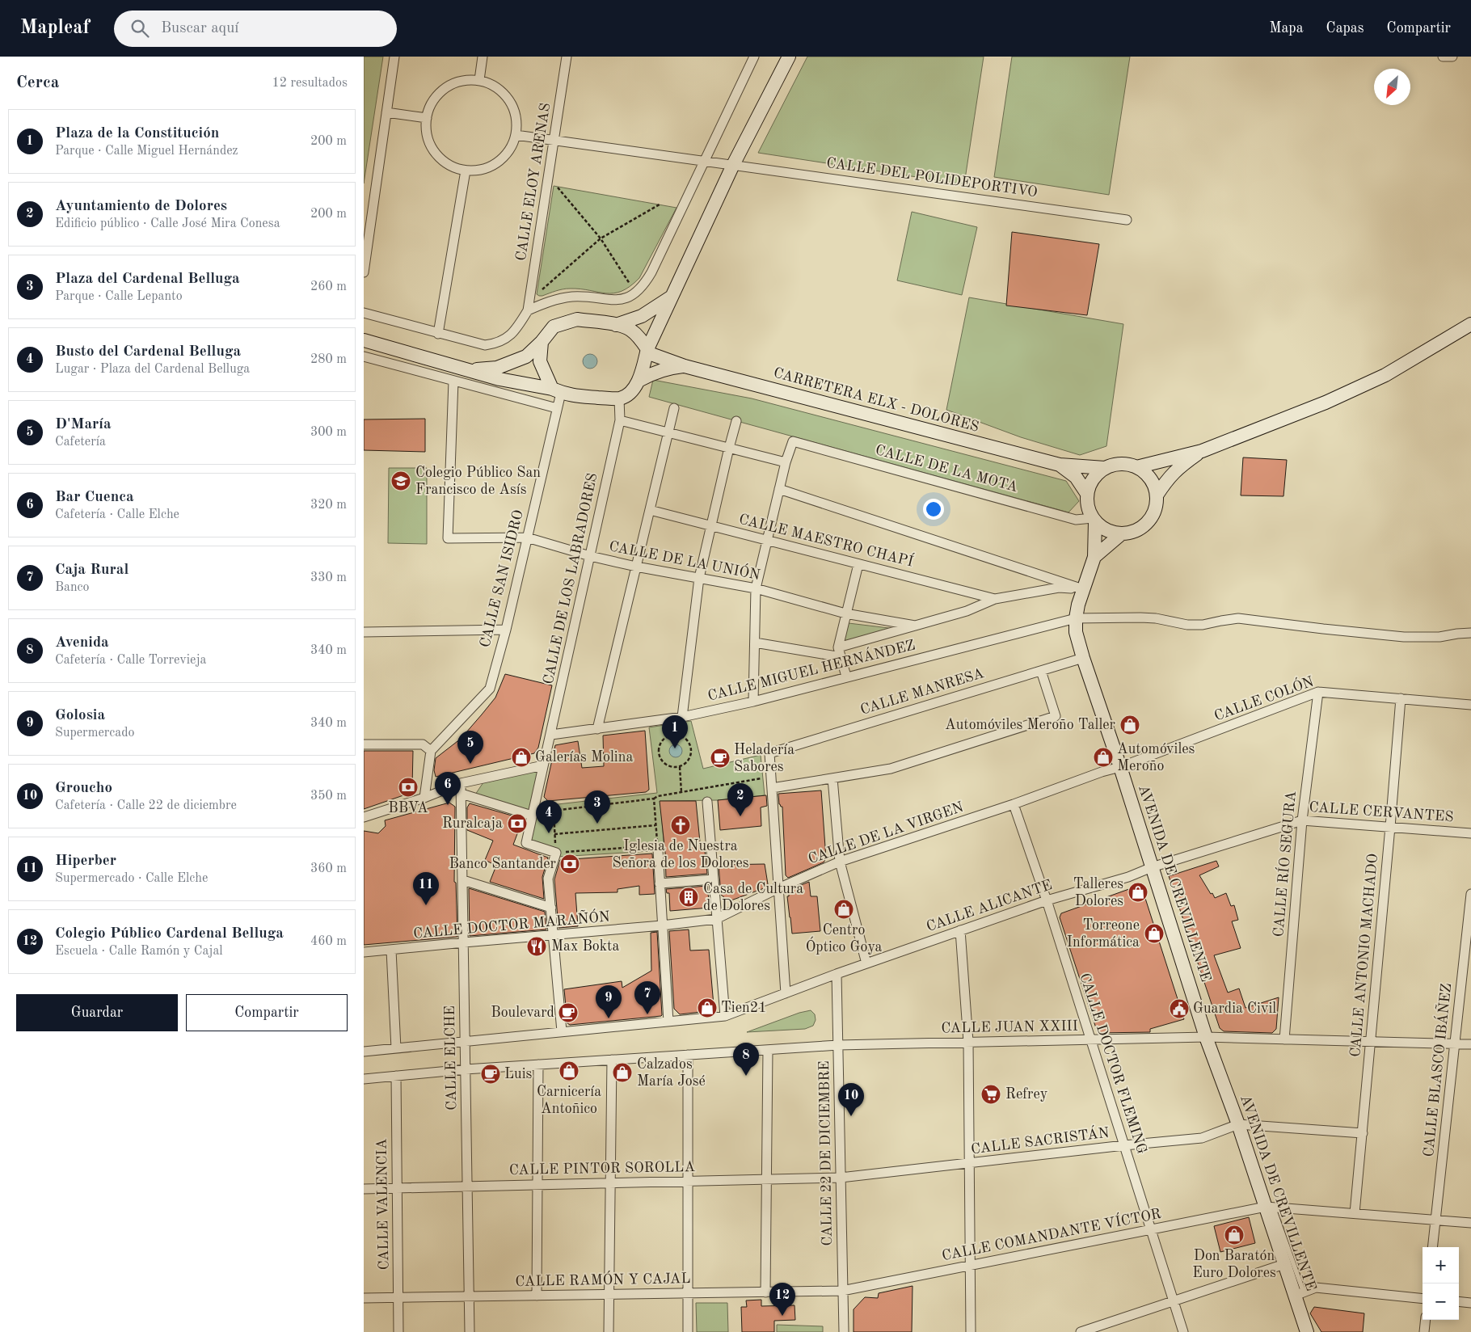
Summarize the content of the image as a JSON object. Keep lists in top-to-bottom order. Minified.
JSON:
{"streets":{"main road":["CARRETERA ELX - DOLORES","AVENIDA DE CREVILLENTE"],"street":["CALLE DEL POLIDEPORTIVO","CALLE ELOY ARENAS","CALLE DE LA MOTA","CALLE MAESTRO CHAPÍ","CALLE DE LA UNIÓN","CALLE SAN ISIDRO","CALLE DE LOS LABRADORES","CALLE MIGUEL HERNÁNDEZ","CALLE MANRESA","CALLE COLÓN","CALLE CERVANTES","CALLE DE LA VIRGEN","CALLE RÍO SEGURA","CALLE ALICANTE","CALLE DOCTOR MARAÑÓN","CALLE ANTONIO MACHADO","CALLE JUAN XXIII","CALLE ELCHE","CALLE DOCTOR FLEMING","CALLE BLASCO IBÁÑEZ","CALLE SACRISTÁN","CALLE 22 DE DICIEMBRE","CALLE PINTOR SOROLLA","CALLE VALENCIA","CALLE COMANDANTE VÍCTOR","CALLE RAMÓN Y CAJAL"]},"crossings":[["CALLE DEL POLIDEPORTIVO","CALLE ELOY ARENAS"],["CARRETERA ELX - DOLORES","CALLE DE LA MOTA"],["CARRETERA ELX - DOLORES","CALLE SAN ISIDRO"],["CARRETERA ELX - DOLORES","CALLE DE LOS LABRADORES"],["CARRETERA ELX - DOLORES","AVENIDA DE CREVILLENTE"],["CALLE DE LA MOTA","AVENIDA DE CREVILLENTE"],["CALLE DE LA UNIÓN","CALLE SAN ISIDRO"],["CALLE DE LA UNIÓN","CALLE DE LOS LABRADORES"],["CALLE SAN ISIDRO","CALLE DE LOS LABRADORES"],["CALLE DE LOS LABRADORES","CALLE MIGUEL HERNÁNDEZ"],["CALLE MIGUEL HERNÁNDEZ","AVENIDA DE CREVILLENTE"],["CALLE MANRESA","AVENIDA DE CREVILLENTE"],["CALLE COLÓN","CALLE DE LA VIRGEN"],["CALLE COLÓN","CALLE RÍO SEGURA"],["CALLE COLÓN","AVENIDA DE CREVILLENTE"],["CALLE COLÓN","CALLE ANTONIO MACHADO"],["CALLE CERVANTES","CALLE RÍO SEGURA"],["CALLE CERVANTES","AVENIDA DE CREVILLENTE"],["CALLE CERVANTES","CALLE ALICANTE"],["CALLE CERVANTES","CALLE ANTONIO MACHADO"],["CALLE DE LA VIRGEN","AVENIDA DE CREVILLENTE"],["CALLE DE LA VIRGEN","CALLE DOCTOR MARAÑÓN"],["CALLE DE LA VIRGEN","CALLE DOCTOR FLEMING"],["CALLE RÍO SEGURA","CALLE JUAN XXIII"],["AVENIDA DE CREVILLENTE","CALLE ALICANTE"],["AVENIDA DE CREVILLENTE","CALLE JUAN XXIII"],["AVENIDA DE CREVILLENTE","CALLE SACRISTÁN"],["AVENIDA DE CREVILLENTE","CALLE COMANDANTE VÍCTOR"],["CALLE ALICANTE","CALLE ELCHE"],["CALLE ALICANTE","CALLE DOCTOR FLEMING"],["CALLE ALICANTE","CALLE 22 DE DICIEMBRE"],["CALLE DOCTOR MARAÑÓN","CALLE ELCHE"],["CALLE ANTONIO MACHADO","CALLE JUAN XXIII"],["CALLE ANTONIO MACHADO","CALLE SACRISTÁN"],["CALLE ANTONIO MACHADO","CALLE COMANDANTE VÍCTOR"],["CALLE JUAN XXIII","CALLE ELCHE"],["CALLE JUAN XXIII","CALLE DOCTOR FLEMING"],["CALLE JUAN XXIII","CALLE BLASCO IBÁÑEZ"],["CALLE JUAN XXIII","CALLE 22 DE DICIEMBRE"],["CALLE JUAN XXIII","CALLE VALENCIA"],["CALLE ELCHE","CALLE PINTOR SOROLLA"],["CALLE ELCHE","CALLE RAMÓN Y CAJAL"],["CALLE DOCTOR FLEMING","CALLE SACRISTÁN"],["CALLE DOCTOR FLEMING","CALLE COMANDANTE VÍCTOR"],["CALLE BLASCO IBÁÑEZ","CALLE COMANDANTE VÍCTOR"],["CALLE SACRISTÁN","CALLE 22 DE DICIEMBRE"],["CALLE SACRISTÁN","CALLE PINTOR SOROLLA"],["CALLE 22 DE DICIEMBRE","CALLE PINTOR SOROLLA"],["CALLE 22 DE DICIEMBRE","CALLE COMANDANTE VÍCTOR"],["CALLE 22 DE DICIEMBRE","CALLE RAMÓN Y CAJAL"],["CALLE PINTOR SOROLLA","CALLE VALENCIA"],["CALLE VALENCIA","CALLE RAMÓN Y CAJAL"],["CALLE COMANDANTE VÍCTOR","CALLE RAMÓN Y CAJAL"]],"places":{"school or university":["Colegio Público San Francisco de Asís"],"shop":["Automóviles Meroño Taller","Galerías Molina","Automóviles Meroño","Talleres Dolores","Centro Óptico Goya","Torreone Informática","Tien21","Carnicería Antoñico","Calzados María José","Don Baratón Euro Dolores"],"cafe":["Heladería Sabores","Boulevard","Luis"],"bank":["BBVA","Ruralcaja","Banco Santander"],"church":["Iglesia de Nuestra Señora de los Dolores"],"building":["Casa de Cultura de Dolores"],"restaurant":["Max Bokta"],"public building":["Guardia Civil"],"supermarket":["Refrey"]},"north":"bottom left","page":{"header":"Mapleaf","search":"Buscar aquí","nav":["Mapa","Capas","Compartir"],"heading":["Cerca","12 resultados"],"list":[{"mark":"1","name":"Plaza de la Constitución","note":"Parque · Calle Miguel Hernández","value":"200 m"},{"mark":"2","name":"Ayuntamiento de Dolores","note":"Edificio público · Calle José Mira Conesa","value":"200 m"},{"mark":"3","name":"Plaza del Cardenal Belluga","note":"Parque · Calle Lepanto","value":"260 m"},{"mark":"4","name":"Busto del Cardenal Belluga","note":"Lugar · Plaza del Cardenal Belluga","value":"280 m"},{"mark":"5","name":"D'María","note":"Cafetería","value":"300 m"},{"mark":"6","name":"Bar Cuenca","note":"Cafetería · Calle Elche","value":"320 m"},{"mark":"7","name":"Caja Rural","note":"Banco","value":"330 m"},{"mark":"8","name":"Avenida","note":"Cafetería · Calle Torrevieja","value":"340 m"},{"mark":"9","name":"Golosia","note":"Supermercado","value":"340 m"},{"mark":"10","name":"Groucho","note":"Cafetería · Calle 22 de diciembre","value":"350 m"},{"mark":"11","name":"Hiperber","note":"Supermercado · Calle Elche","value":"360 m"},{"mark":"12","name":"Colegio Público Cardenal Belluga","note":"Escuela · Calle Ramón y Cajal","value":"460 m"}],"pins":["1","5","6","2","3","4","11","7","9","8","10","12"],"buttons":["Guardar","Compartir"],"map_buttons":["+","−"]}}
